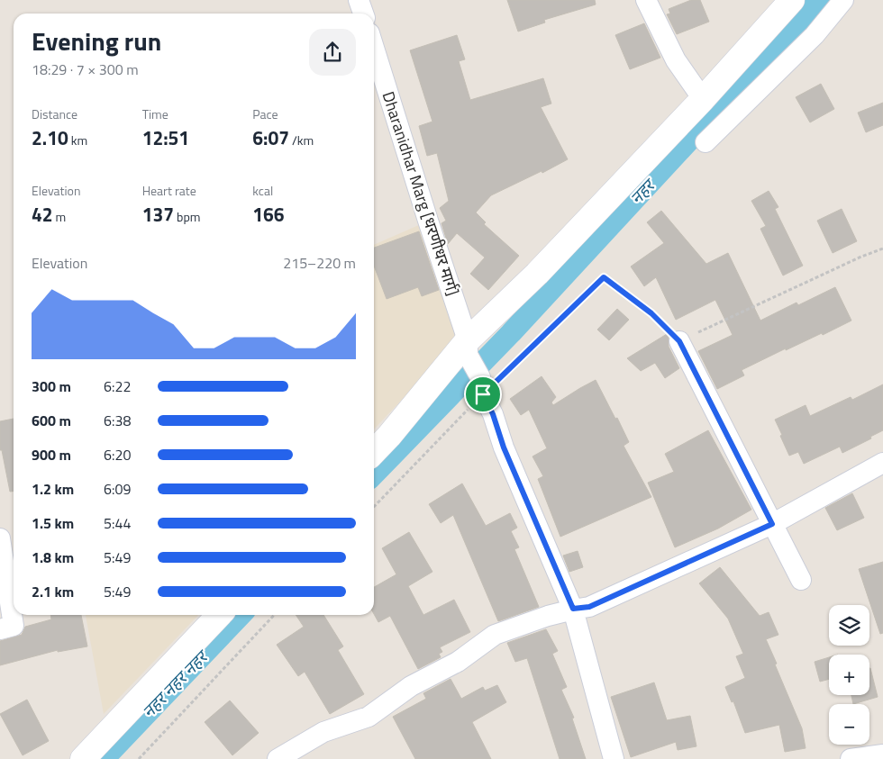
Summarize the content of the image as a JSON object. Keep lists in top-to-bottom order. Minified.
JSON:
{"streets":{"street":["Dharanidhar Marg [धरणीधर मार्ग]"]},"water":["नहर","नहर नहर नहर"],"page":{"heading":["Evening run","18:29 · 7 × 300 m"],"stats":[["Distance","2.10 km"],["Time","12:51"],["Pace","6:07 /km"],["Elevation","42 m"],["Heart rate","137 bpm"],["kcal","166"]],"chart":["Elevation","215–220 m"],"list":[{"name":"300 m","note":"6:22"},{"name":"600 m","note":"6:38"},{"name":"900 m","note":"6:20"},{"name":"1.2 km","note":"6:09"},{"name":"1.5 km","note":"5:44"},{"name":"1.8 km","note":"5:49"},{"name":"2.1 km","note":"5:49"}],"map_buttons":["+","−"]}}
